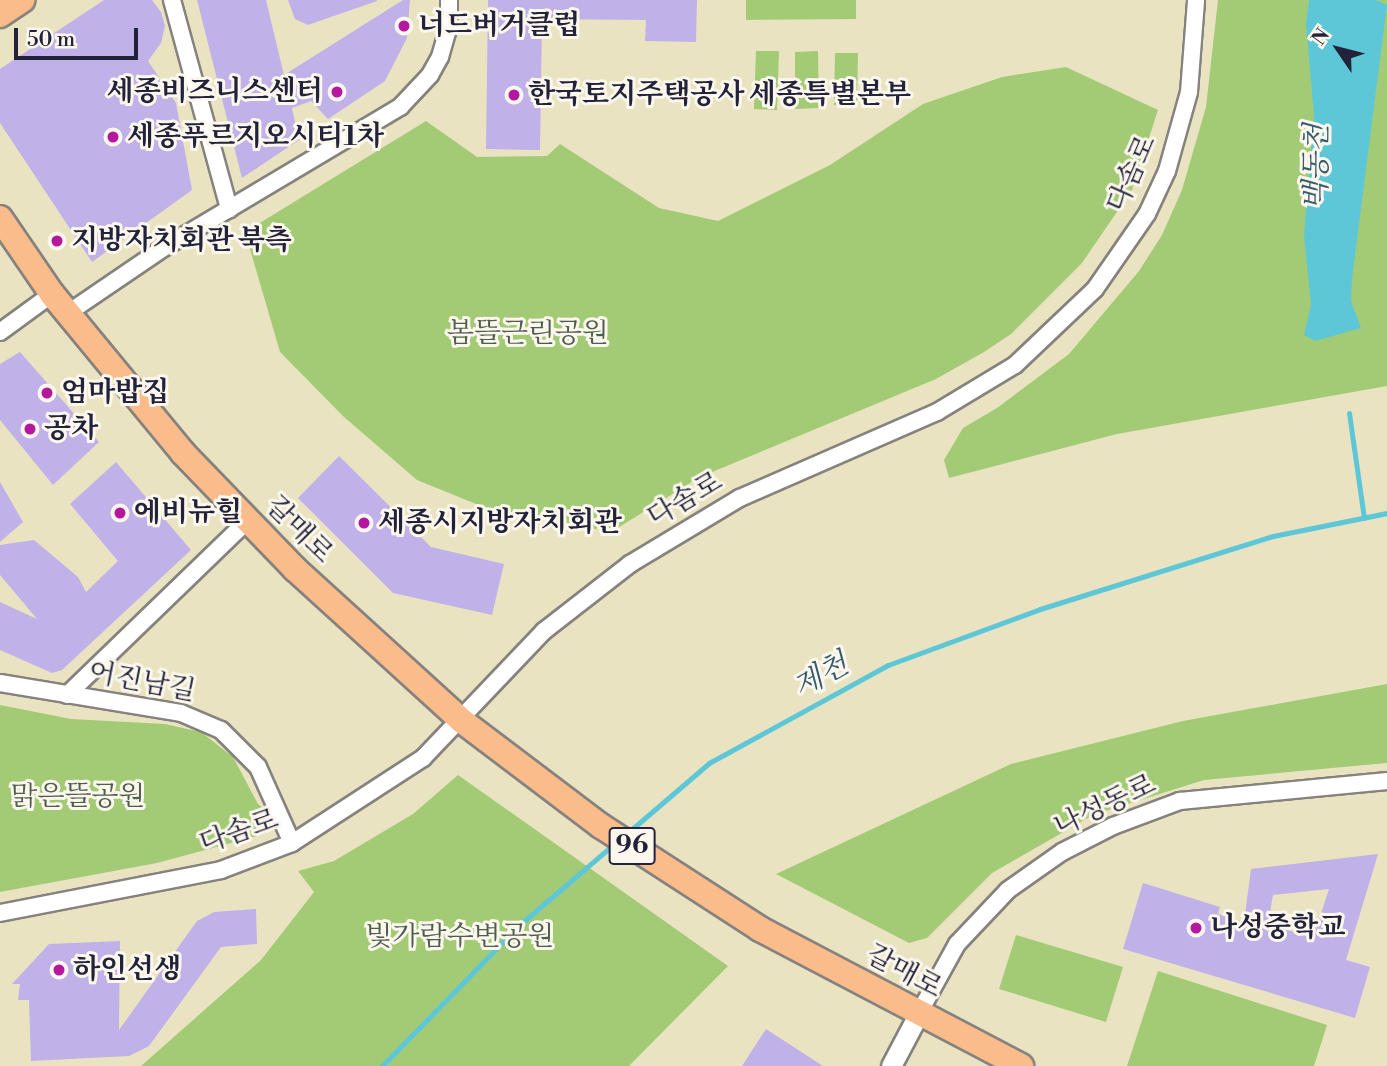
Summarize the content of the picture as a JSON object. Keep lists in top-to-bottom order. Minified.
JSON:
{"streets":{"main road":["갈매로","96"],"street":["다솜로","어진남길","나성동로"]},"crossings":[["다솜로","갈매로"],["다솜로","어진남길"],["갈매로","나성동로"]],"water":["백동천","제천"],"parks":["봄뜰근린공원","맑은뜰공원","빛가람수변공원"],"places":["너드버거클럽","세종비즈니스센터","한국토지주택공사 세종특별본부","세종푸르지오시티1차","지방자치회관 북측","엄마밥집","공차","에비뉴힐","세종시지방자치회관","나성중학교","하인선생"],"scale_bar":"50 m","north":"top left"}
